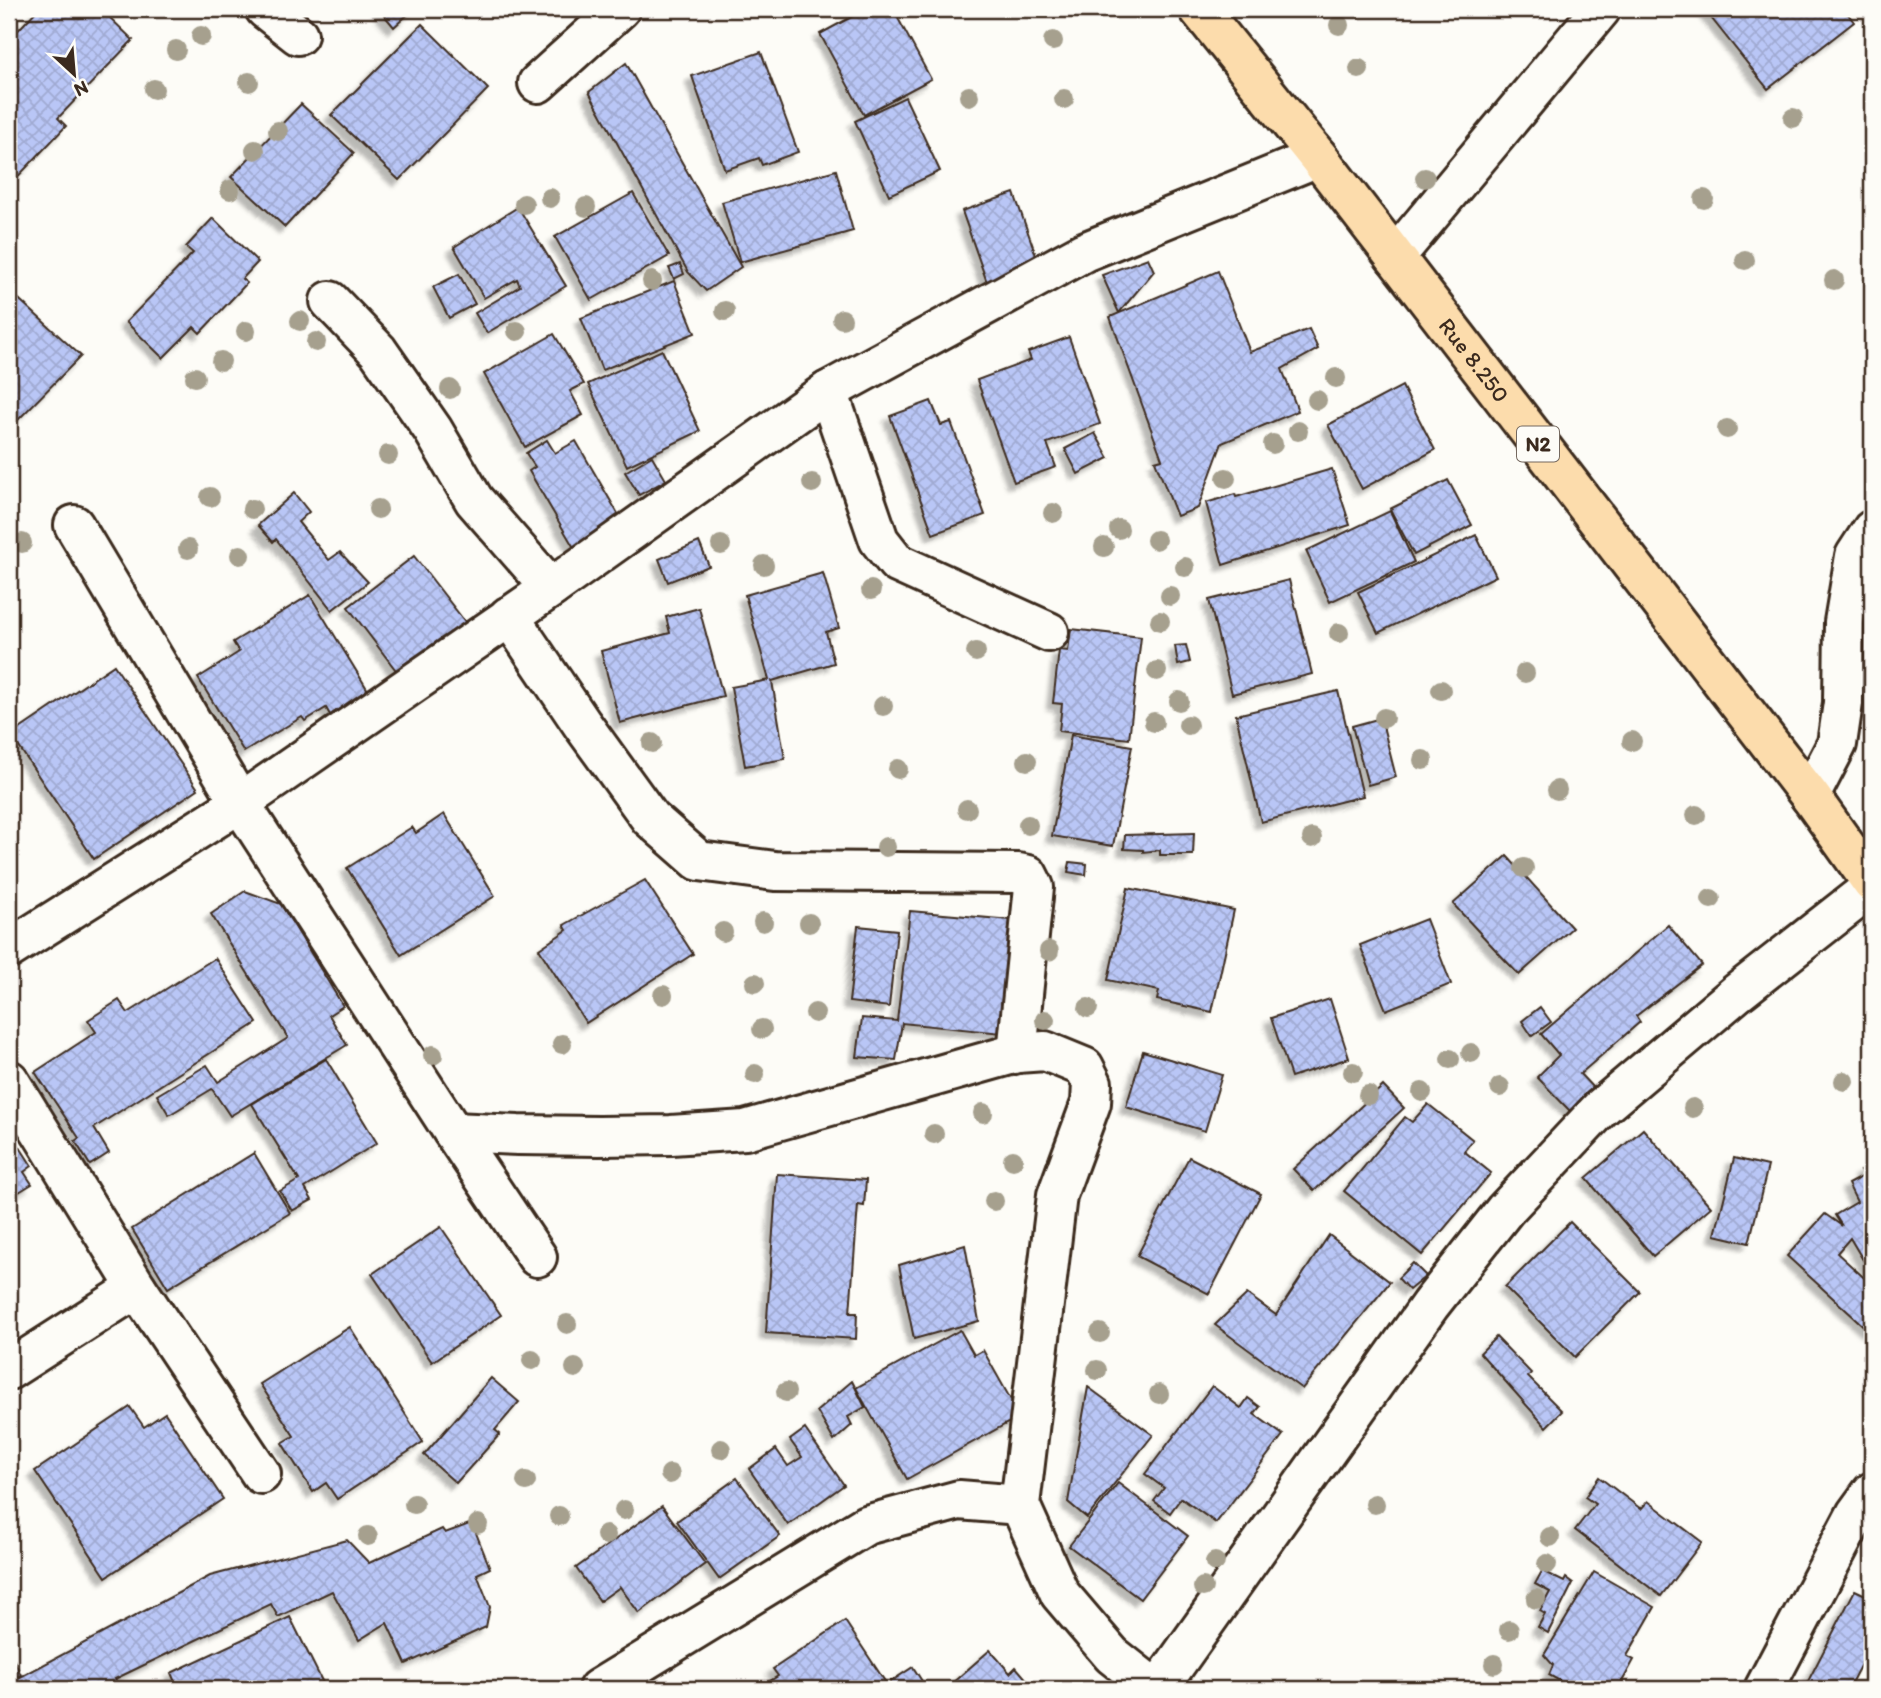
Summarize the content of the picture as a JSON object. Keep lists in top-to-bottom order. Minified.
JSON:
{"streets":{"highway":["Rue 8.250","N2"]},"north":"bottom right"}
